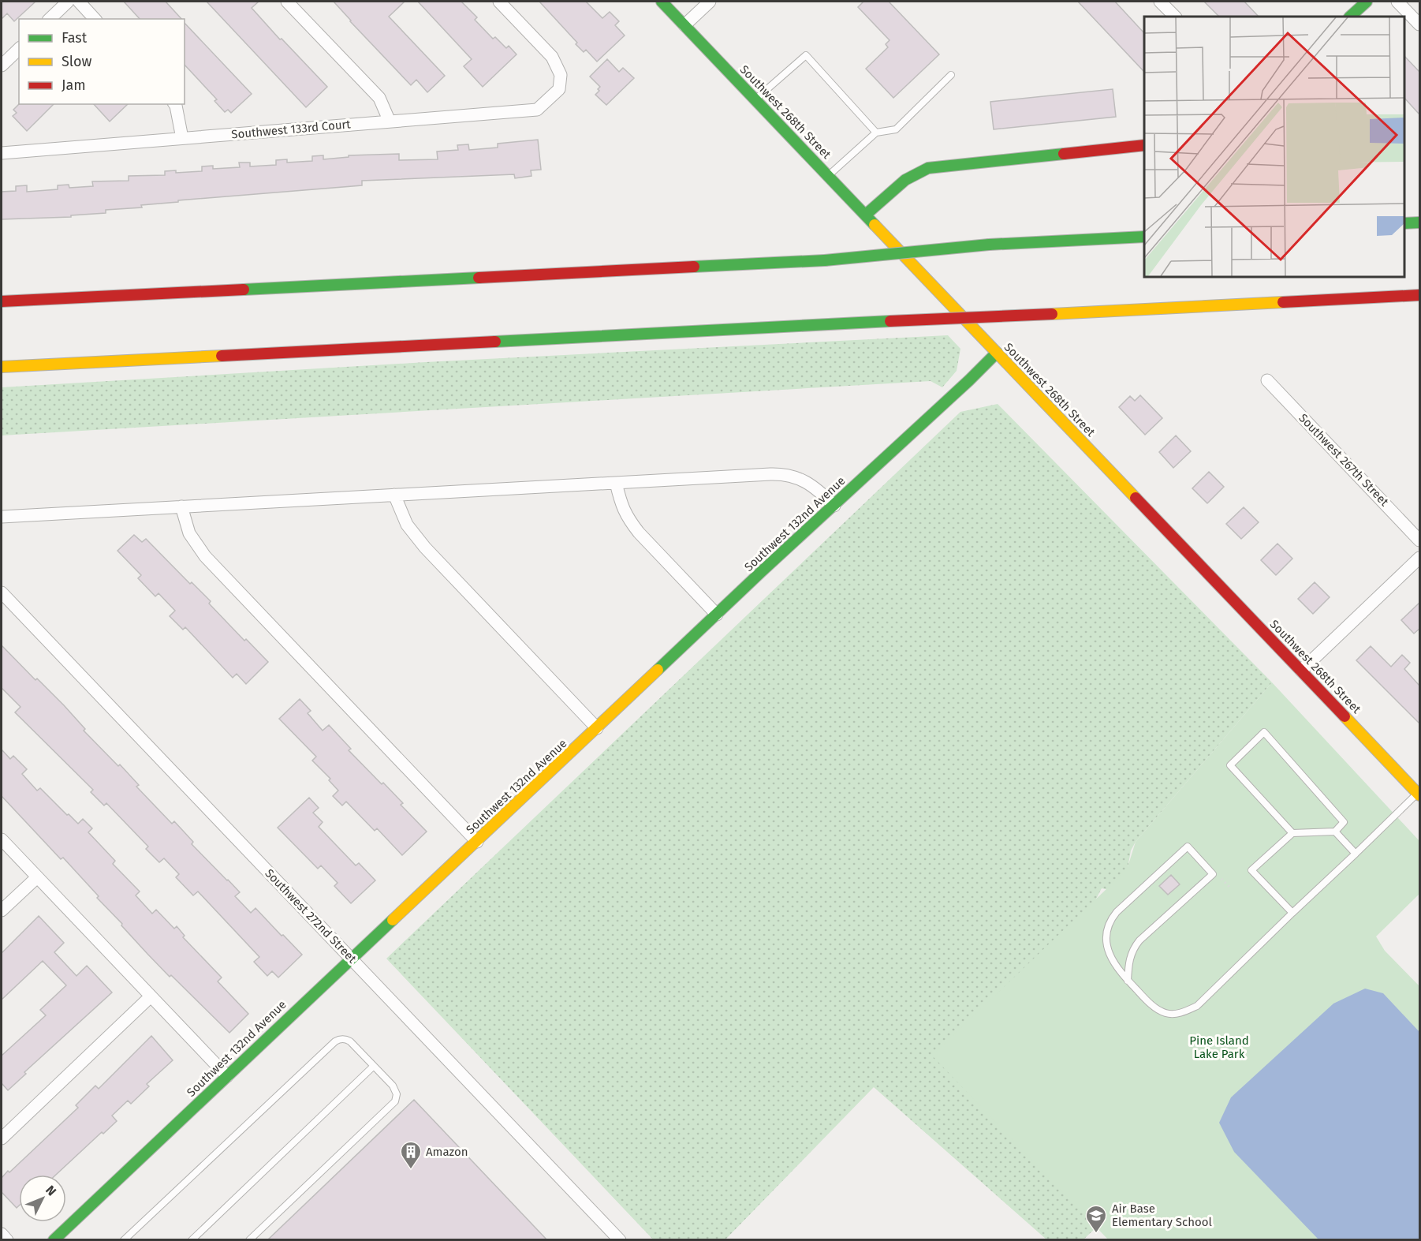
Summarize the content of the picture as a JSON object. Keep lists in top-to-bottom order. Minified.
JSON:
{"streets":{"main road":["Southwest 268th Street","Southwest 132nd Avenue"],"street":["Southwest 133rd Court","Southwest 267th Street","Southwest 272nd Street"]},"crossings":[["Southwest 268th Street","Southwest 132nd Avenue"],["Southwest 132nd Avenue","Southwest 272nd Street"]],"parks":["Pine Island Lake Park"],"places":{"building":["Amazon"],"school or university":["Air Base Elementary School"]},"legend":["Fast","Slow","Jam"],"north":"top right"}
